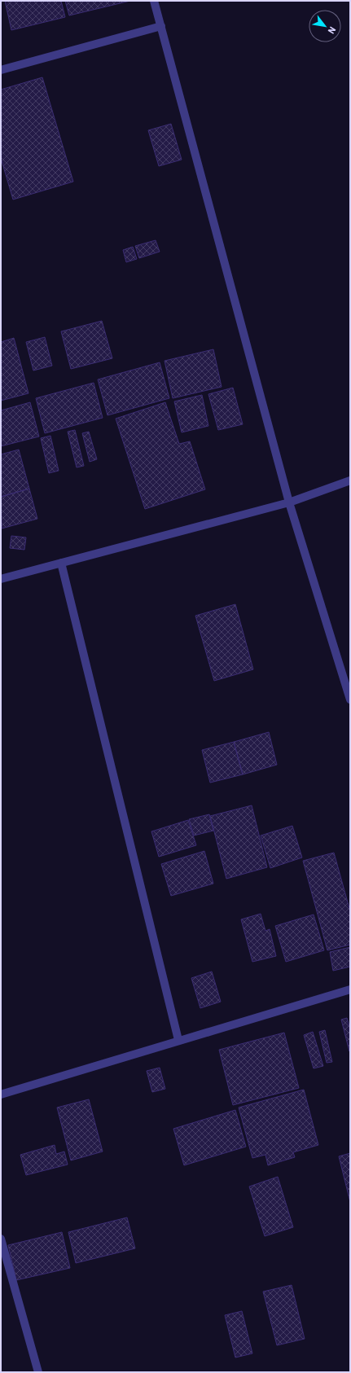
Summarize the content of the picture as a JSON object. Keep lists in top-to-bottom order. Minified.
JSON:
{"north":"bottom right"}
